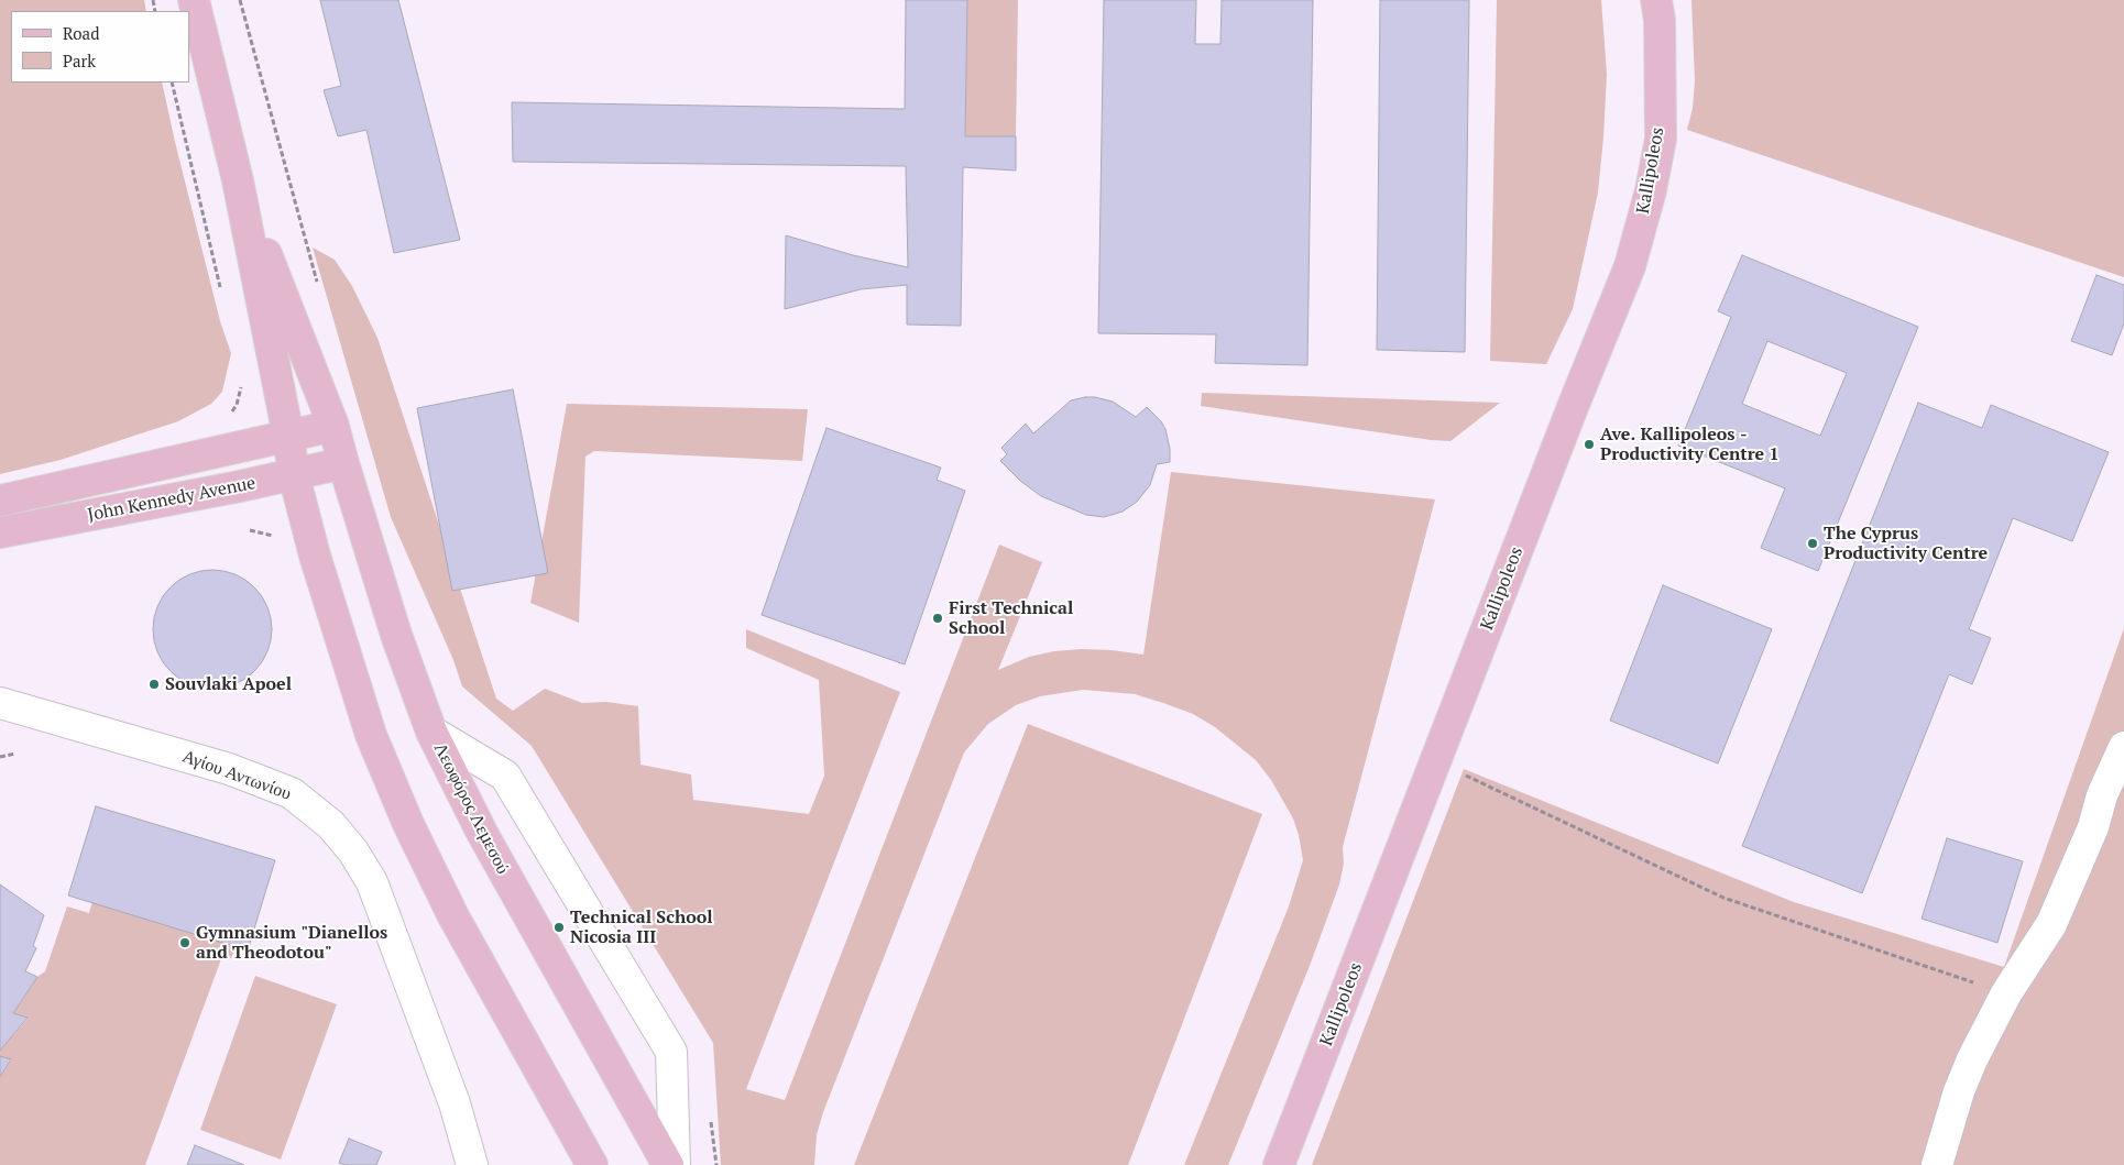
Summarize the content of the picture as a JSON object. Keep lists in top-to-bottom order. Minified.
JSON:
{"streets":{"main road":["Kallipoleos","John Kennedy Avenue","Λεωφόρος Λεμεσού"],"street":["Αγίου Αντωνίου"]},"crossings":[["John Kennedy Avenue","Λεωφόρος Λεμεσού"]],"places":["Ave. Kallipoleos - Productivity Centre 1","The Cyprus Productivity Centre","First Technical School","Souvlaki Apoel","Technical School Nicosia III","Gymnasium \"Dianellos and Theodotou\""],"legend":["Road","Park"]}
